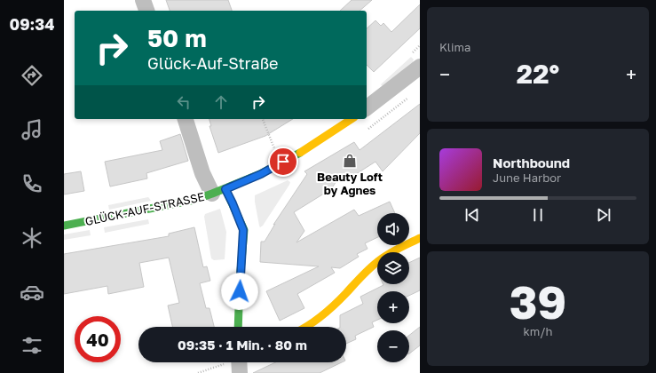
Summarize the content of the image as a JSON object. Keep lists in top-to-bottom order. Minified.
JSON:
{"streets":{"street":["GLÜCK-AUF-STRASSE"]},"places":{"shop":["Beauty Loft by Agnes"]},"page":{"tabs":"09:34","tile":["Klima",["39","km/h"]],"turn":["50 m","Glück-Auf-Straße"],"heat":["−","22°","+"],"song":["Northbound","June Harbor"],"map_buttons":["+","−"],"limit":"40","trip":"09:35 · 1 Min. · 80 m"}}
